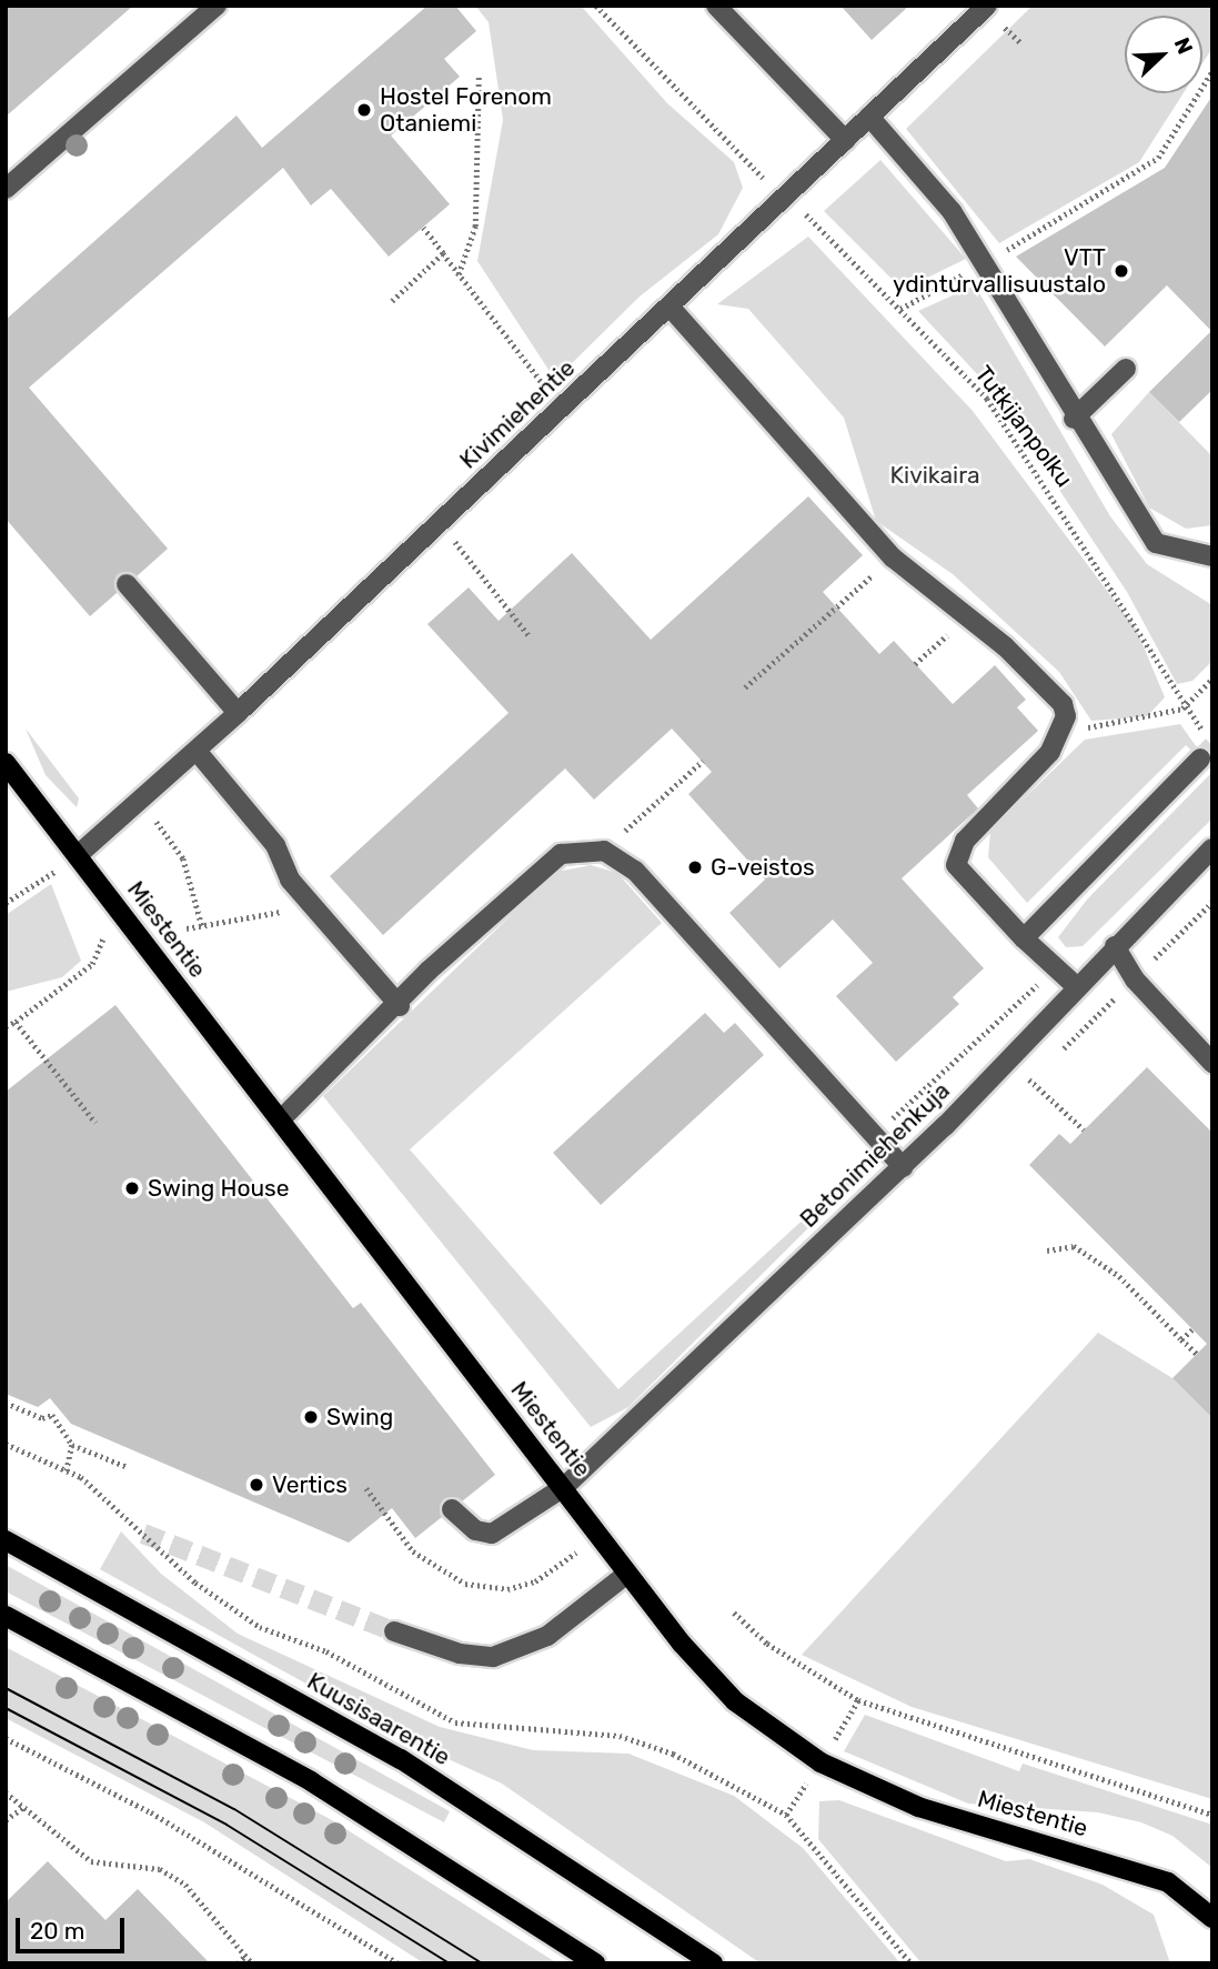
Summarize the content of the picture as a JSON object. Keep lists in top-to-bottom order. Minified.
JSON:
{"streets":{"main road":["Miestentie","Kuusisaarentie"],"street":["Kivimiehentie","Betonimiehenkuja"],"path":["Tutkijanpolku"]},"crossings":[["Kivimiehentie","Tutkijanpolku"],["Kivimiehentie","Miestentie"],["Miestentie","Betonimiehenkuja"]],"parks":["Kivikaira"],"places":["Hostel Forenom Otaniemi","VTT ydinturvallisuustalo","G-veistos","Swing House","Swing","Vertics"],"scale_bar":"20 m","north":"top right"}
